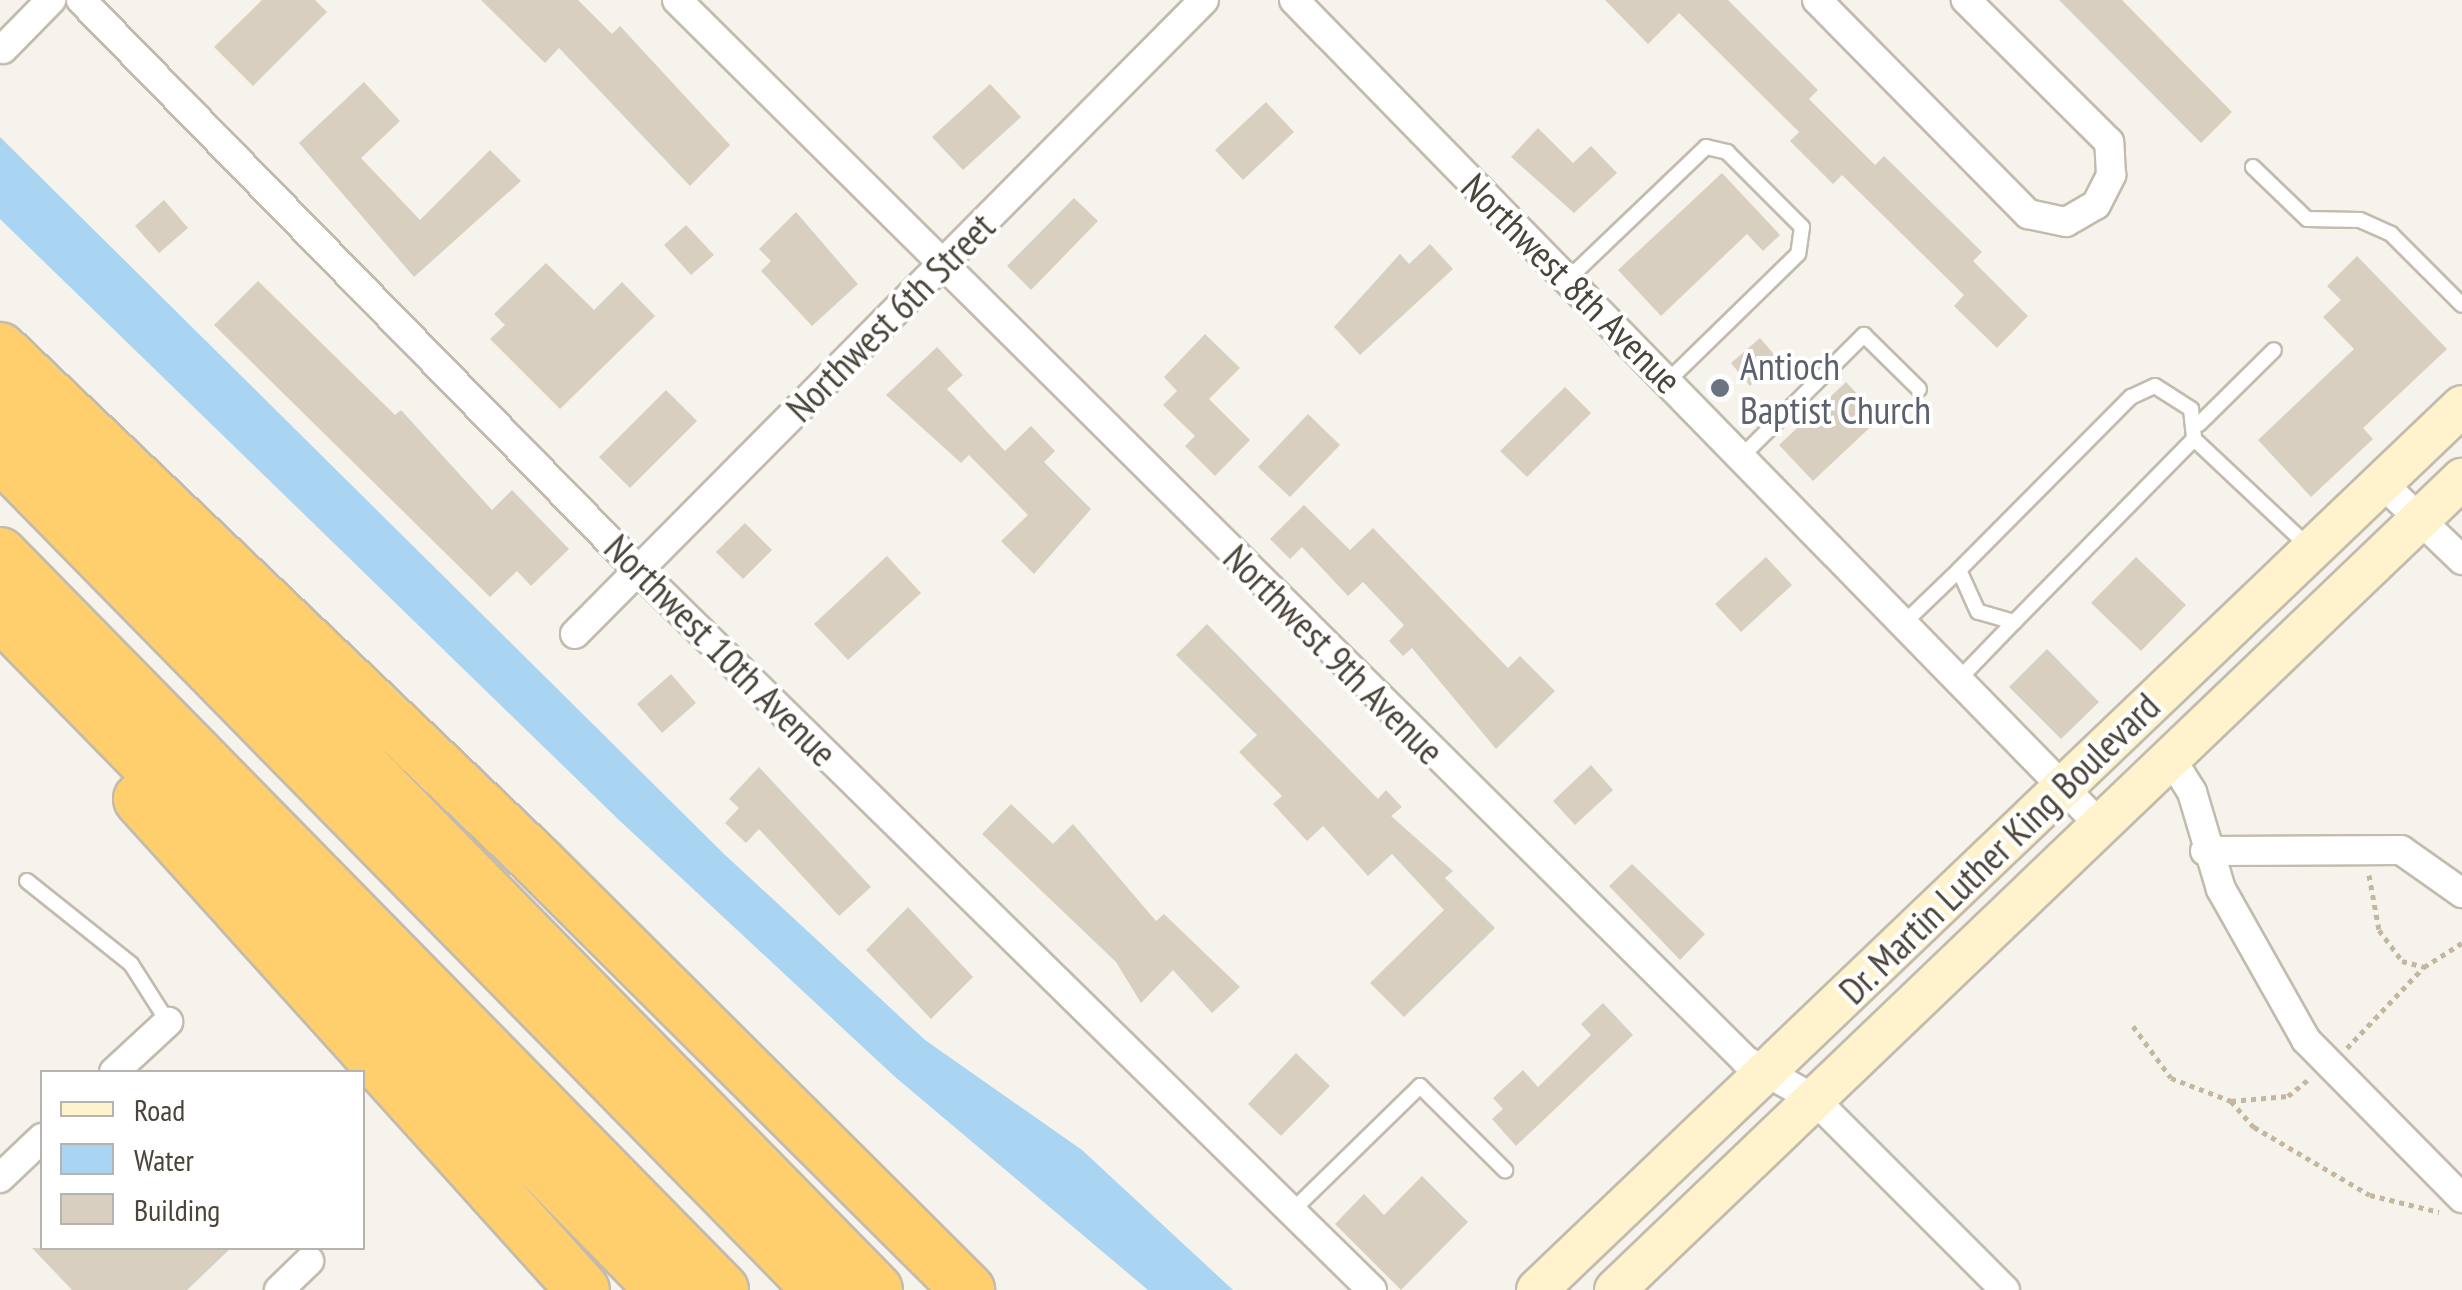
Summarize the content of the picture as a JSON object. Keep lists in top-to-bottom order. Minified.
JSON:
{"streets":{"main road":["Dr. Martin Luther King Boulevard"],"street":["Northwest 8th Avenue","Northwest 6th Street","Northwest 10th Avenue","Northwest 9th Avenue"]},"crossings":[["Northwest 8th Avenue","Dr. Martin Luther King Boulevard"],["Northwest 6th Street","Northwest 10th Avenue"],["Northwest 6th Street","Northwest 9th Avenue"],["Northwest 9th Avenue","Dr. Martin Luther King Boulevard"]],"places":["Antioch Baptist Church"],"legend":["Road","Water","Building"]}
